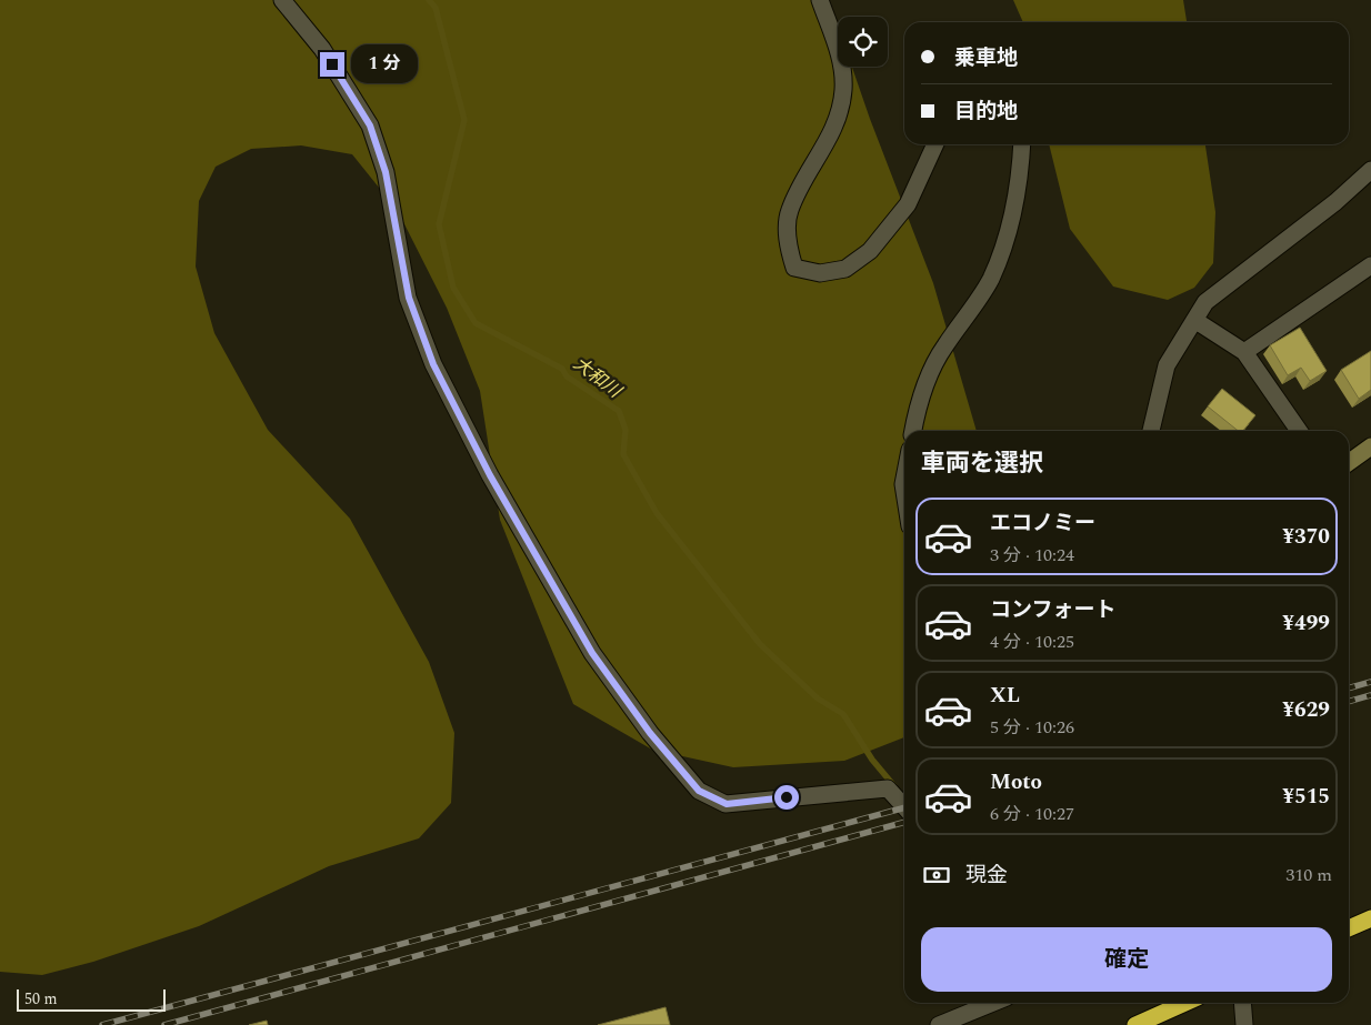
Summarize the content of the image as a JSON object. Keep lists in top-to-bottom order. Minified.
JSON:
{"water":["大和川"],"scale_bar":"50 m","page":{"banner":["乗車地","目的地"],"bubble":"1 分","heading":"車両を選択","list":[{"name":"エコノミー","note":"3 分 · 10:24","value":"¥370"},{"name":"コンフォート","note":"4 分 · 10:25","value":"¥499"},{"name":"XL","note":"5 分 · 10:26","value":"¥629"},{"name":"Moto","note":"6 分 · 10:27","value":"¥515"}],"pay":["現金","310 m"],"buttons":"確定","scale":"50 m"}}
